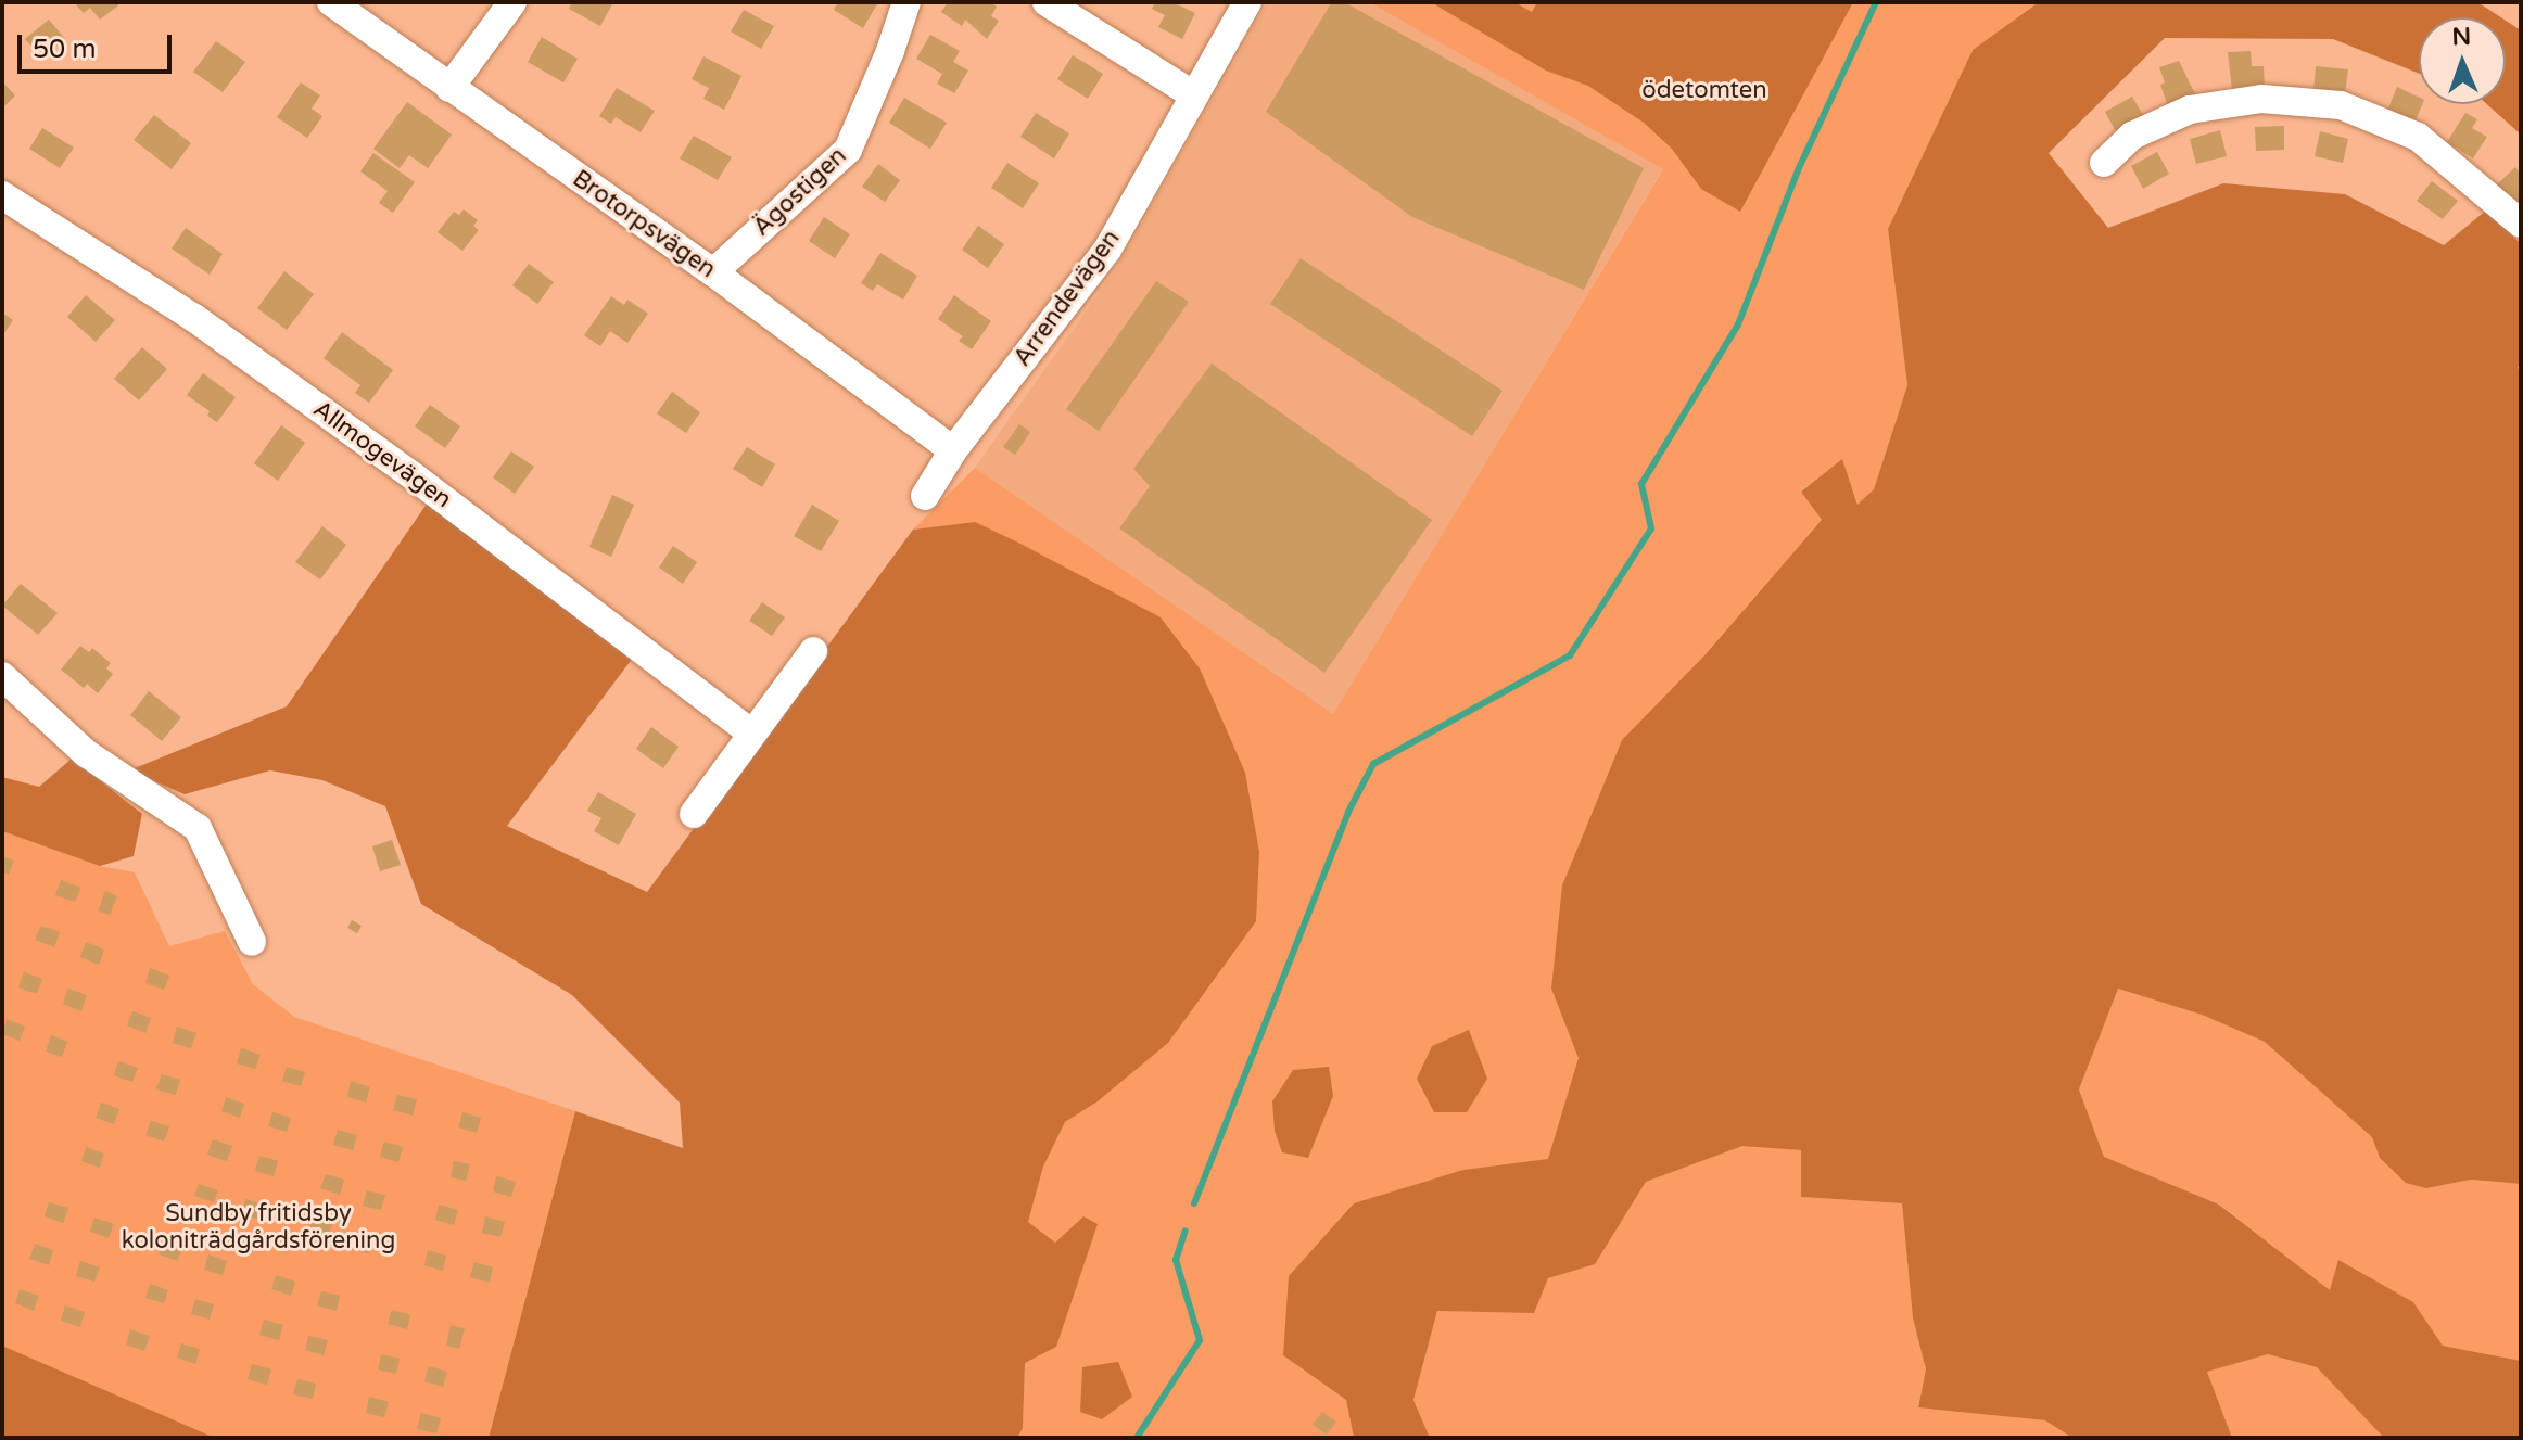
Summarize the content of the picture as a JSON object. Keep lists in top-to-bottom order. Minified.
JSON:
{"streets":{"street":["Ägostigen","Brotorpsvägen","Arrendevägen","Allmogevägen"]},"crossings":[["Ägostigen","Brotorpsvägen"],["Brotorpsvägen","Arrendevägen"]],"parks":["ödetomten","Sundby fritidsby koloniträdgårdsförening"],"scale_bar":"50 m","north":"top"}
